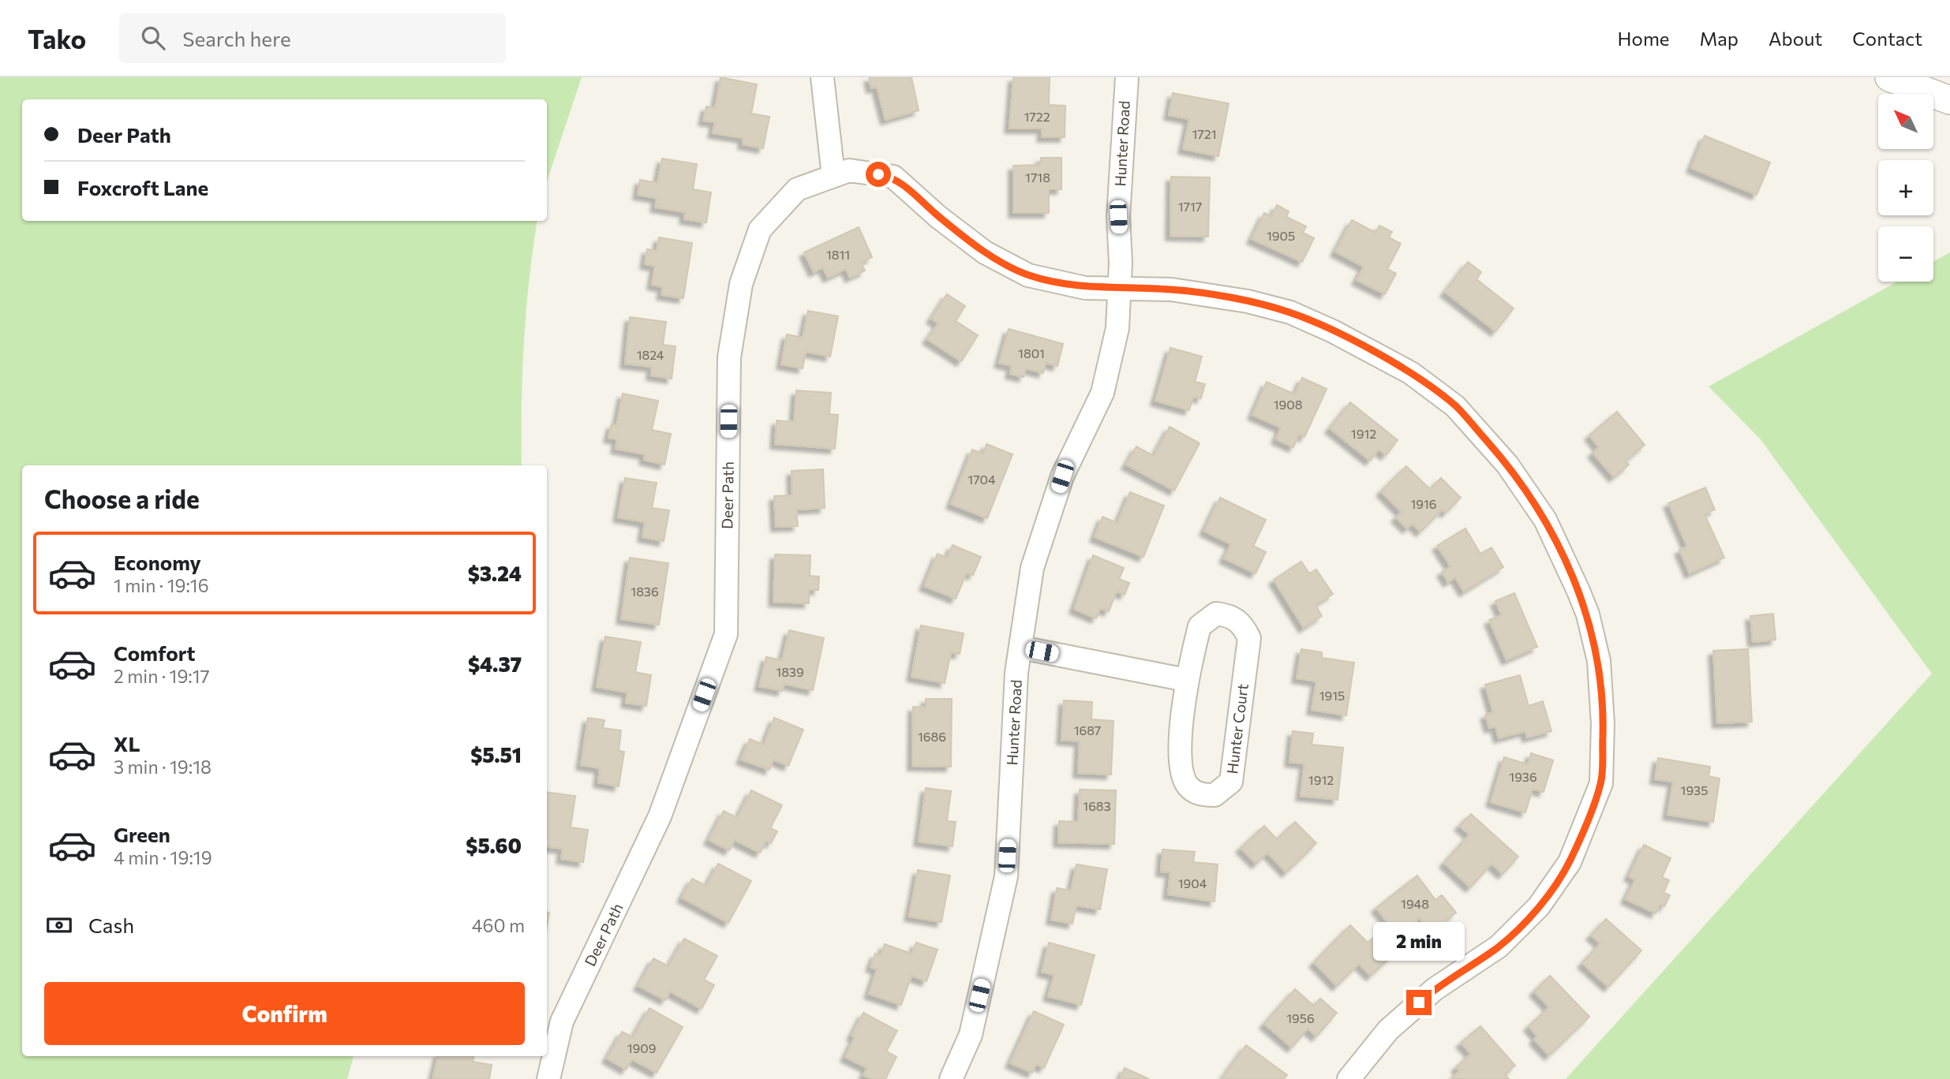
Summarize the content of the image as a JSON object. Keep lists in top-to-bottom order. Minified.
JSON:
{"streets":{"street":["Hunter Road","Deer Path","Hunter Court"]},"crossings":[["Hunter Road","Deer Path"]],"house_numbers":["1722","1721","1718","1717","1905","1811","1801","1824","1908","1912","1704","1916","1836","1839","1915","1687","1686","1936","1912","1935","1683","1904","1948","1956","1909"],"north":"top left","page":{"header":"Tako","search":"Search here","nav":["Home","Map","About","Contact"],"map_buttons":["+","−"],"banner":["Deer Path","Foxcroft Lane"],"heading":"Choose a ride","list":[{"name":"Economy","note":"1 min · 19:16","value":"$3.24"},{"name":"Comfort","note":"2 min · 19:17","value":"$4.37"},{"name":"XL","note":"3 min · 19:18","value":"$5.51"},{"name":"Green","note":"4 min · 19:19","value":"$5.60"}],"pay":["Cash","460 m"],"bubble":"2 min","buttons":"Confirm"}}
